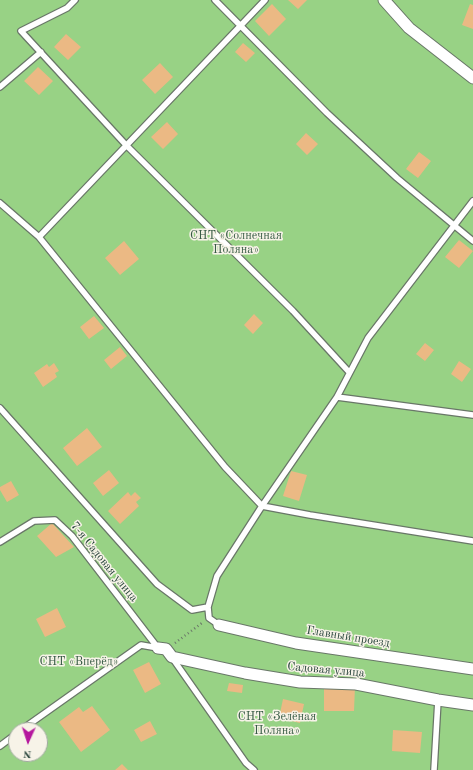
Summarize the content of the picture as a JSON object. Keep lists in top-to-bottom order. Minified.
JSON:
{"streets":{"street":["Главный проезд","Садовая улица"],"lane":["7-я Садовая улица"]},"crossings":[["7-я Садовая улица","Садовая улица"]],"parks":["СНТ «Солнечная Поляна»","СНТ «Вперёд»","СНТ «Зелёная Поляна»"],"north":"bottom"}
